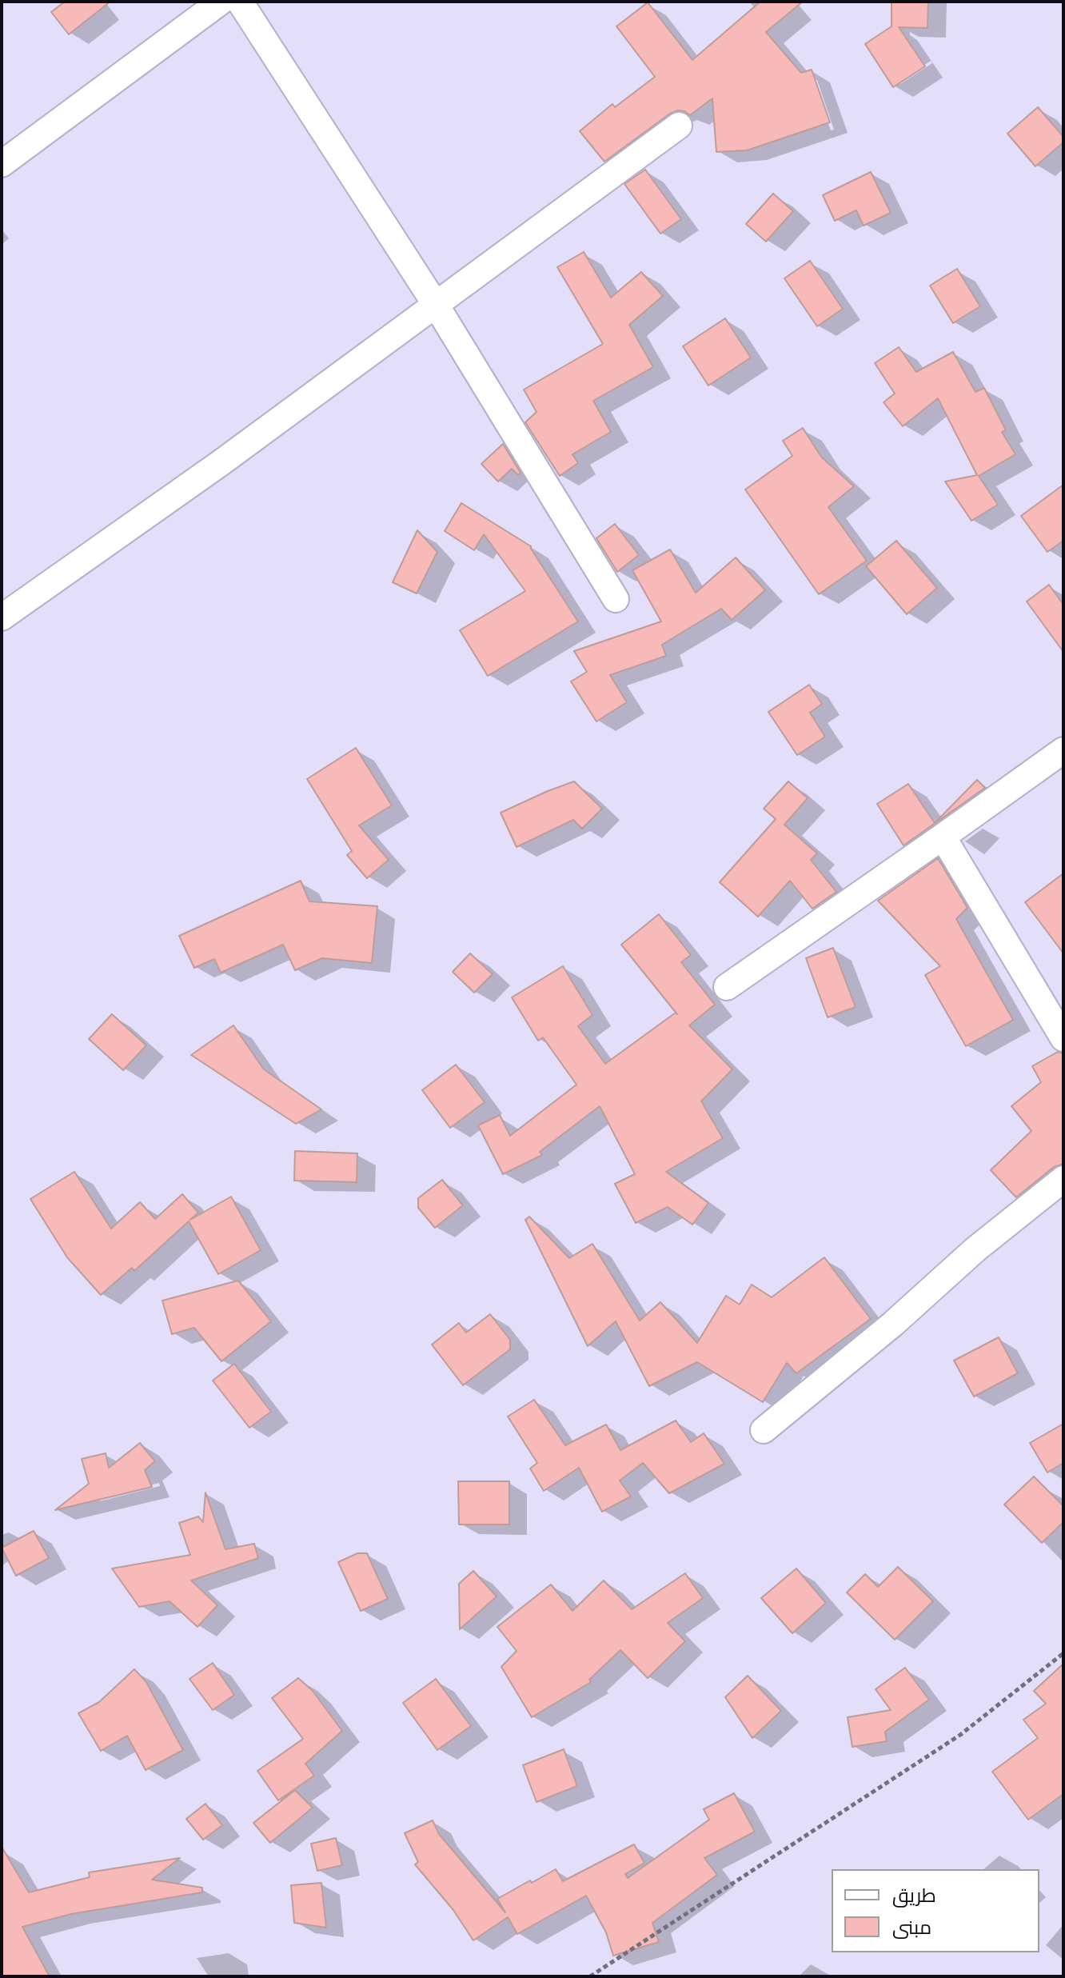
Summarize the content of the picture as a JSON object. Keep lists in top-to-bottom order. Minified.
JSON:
{"legend":["طريق","مبنى"]}
